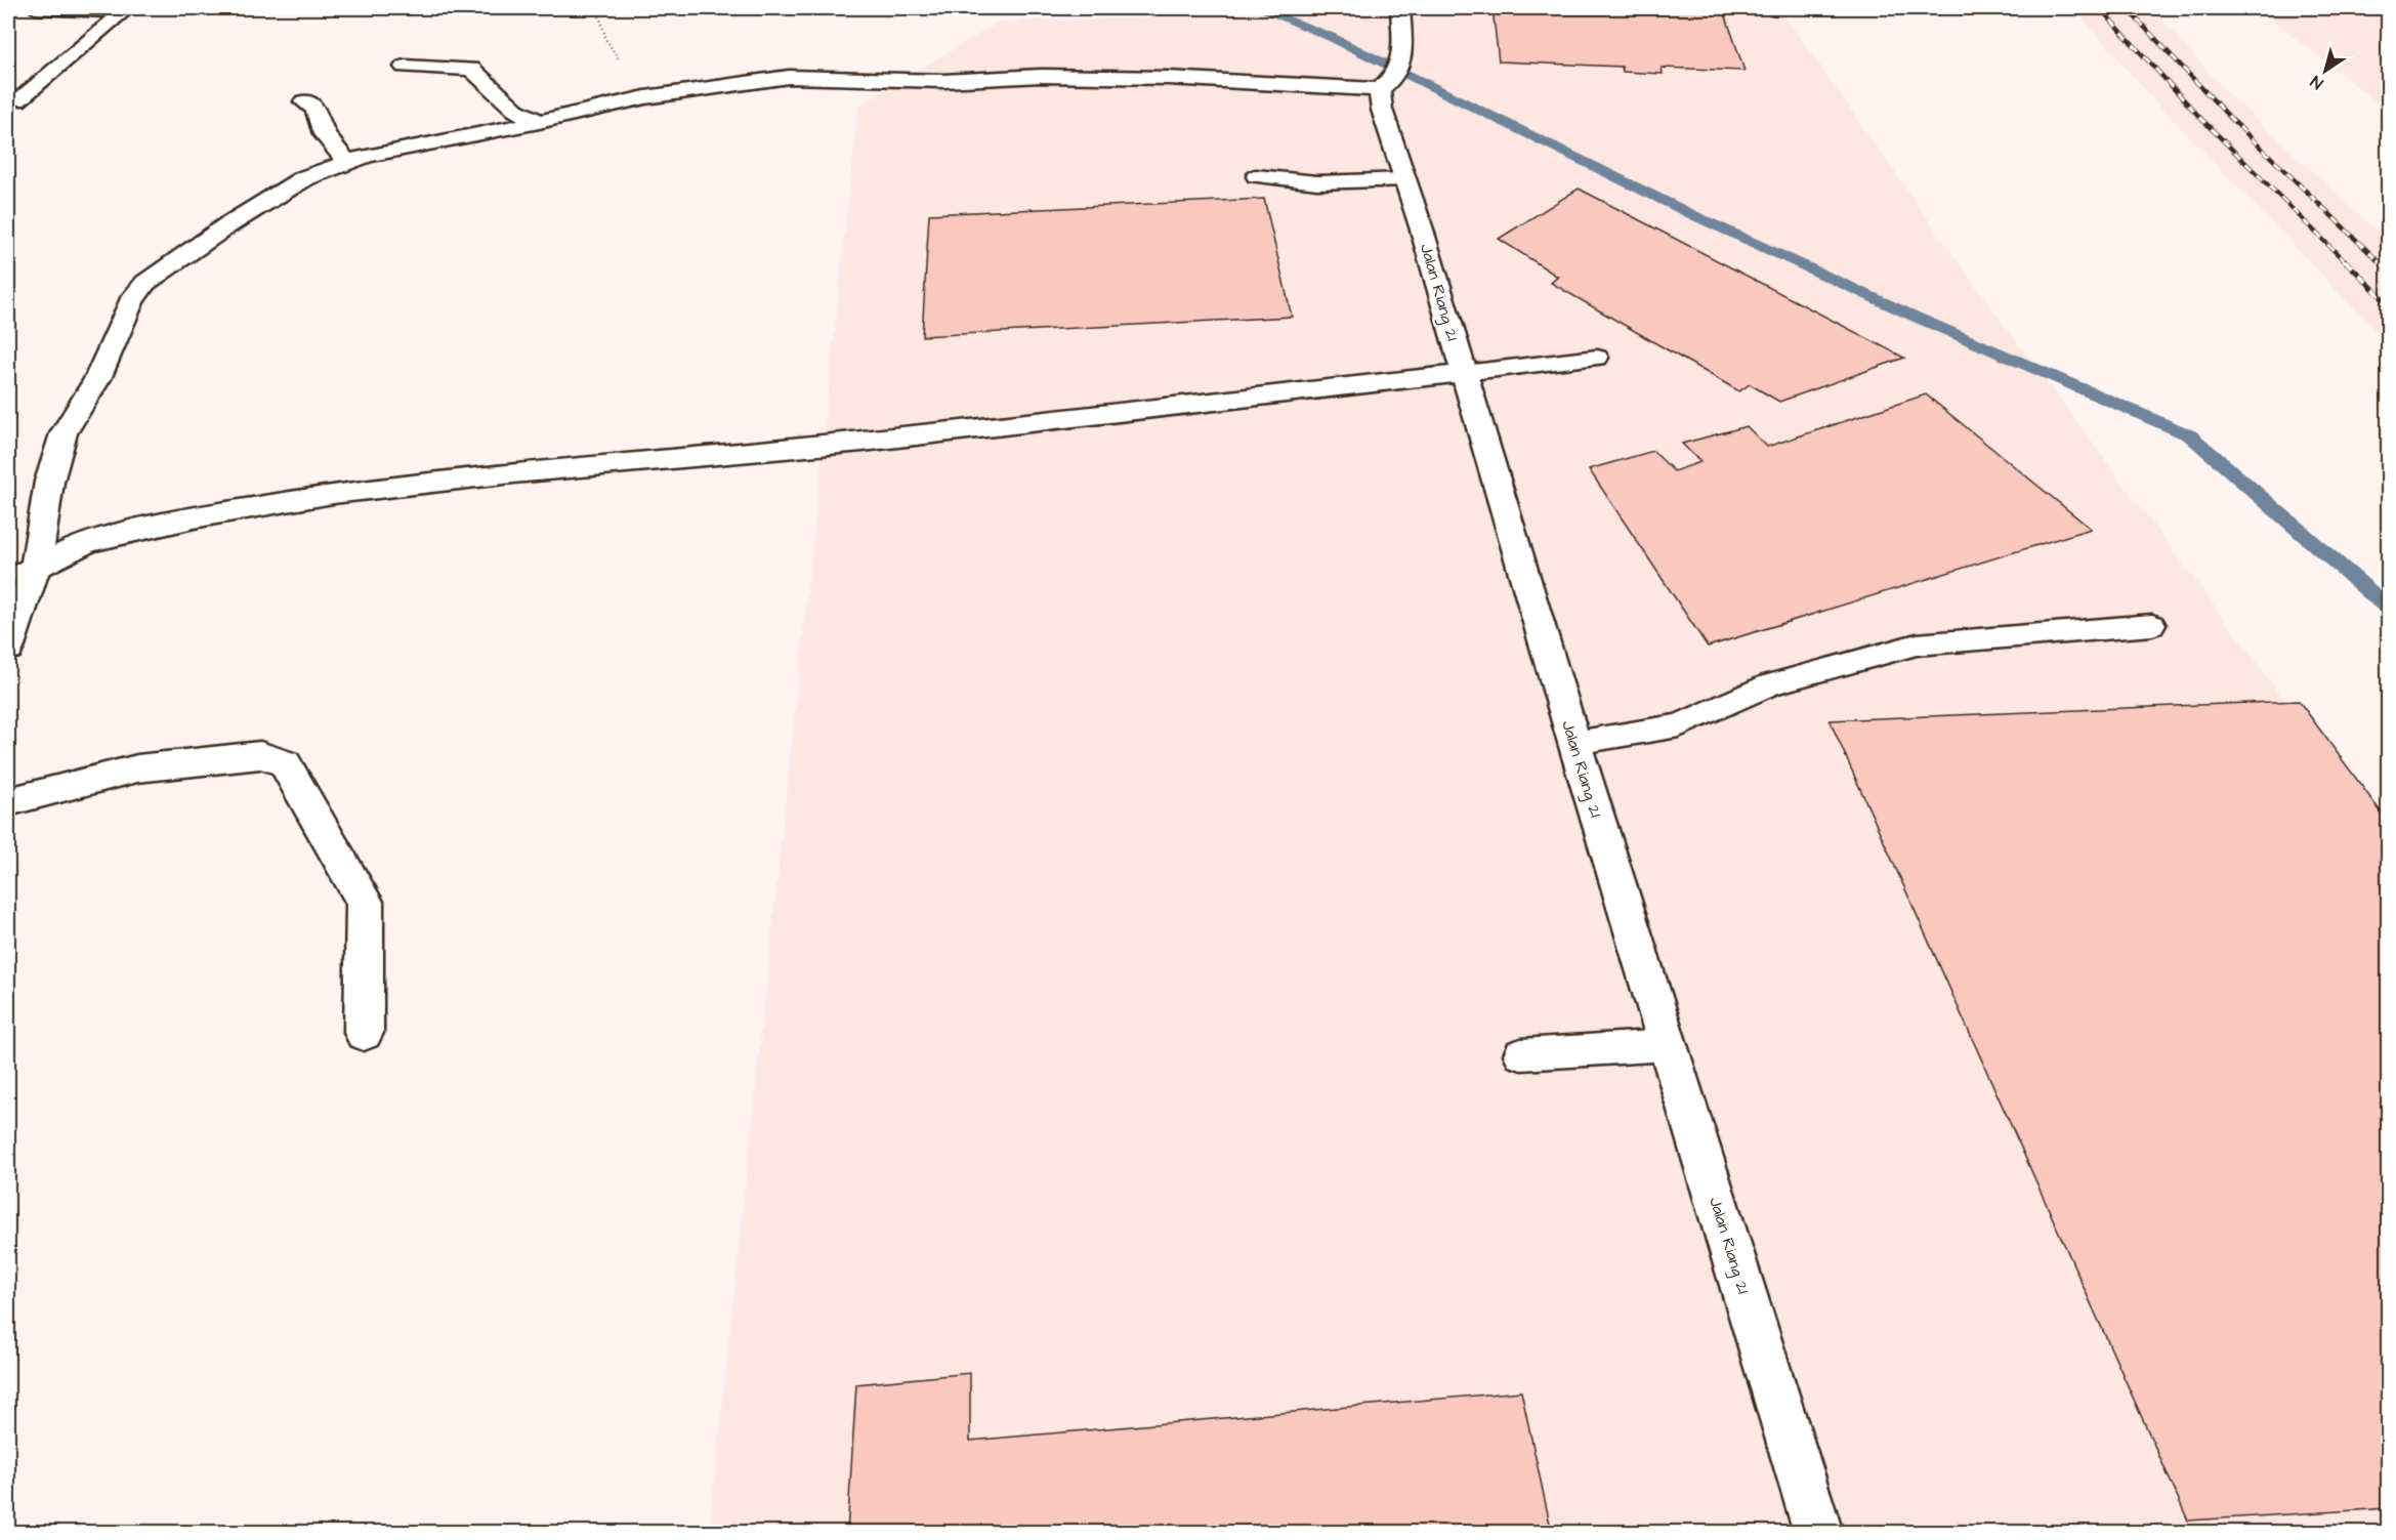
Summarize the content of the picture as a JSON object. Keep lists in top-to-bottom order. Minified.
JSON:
{"streets":{"street":["Jalan Riang 21"]},"north":"bottom left"}
